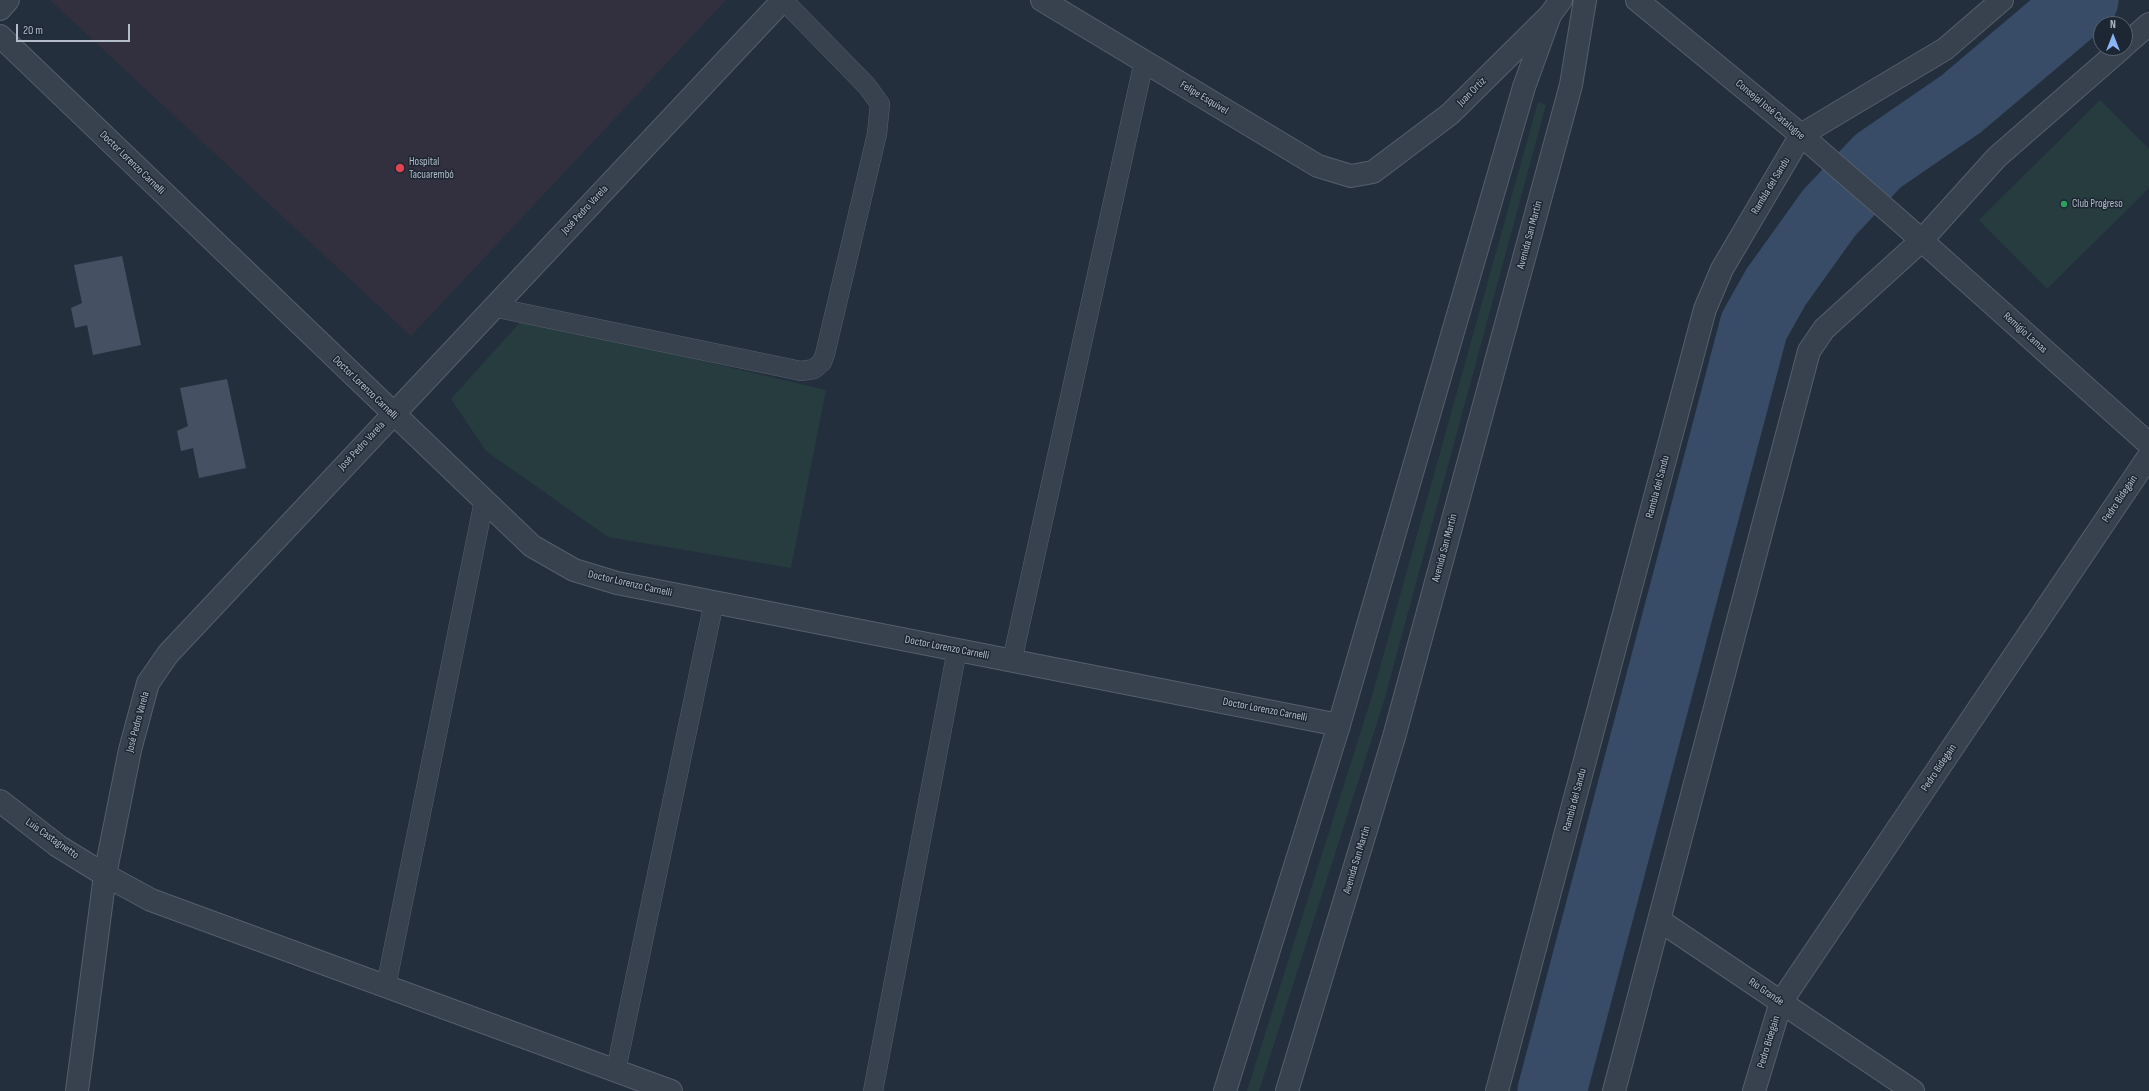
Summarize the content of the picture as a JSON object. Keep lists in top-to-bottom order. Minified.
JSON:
{"streets":{"street":["Juan Ortiz","Felipe Esquivel","Consejal José Catalogne","Doctor Lorenzo Carnelli","Rambla del Sandu","José Pedro Varela","Avenida San Martín","Remigio Lamas","Pedro Bidegain","Luis Castagnetto","Río Grande"]},"crossings":[["Juan Ortiz","Felipe Esquivel"],["Consejal José Catalogne","Rambla del Sandu"],["Consejal José Catalogne","Remigio Lamas"],["Doctor Lorenzo Carnelli","José Pedro Varela"],["José Pedro Varela","Luis Castagnetto"],["Pedro Bidegain","Río Grande"]],"places":["Hospital Tacuarembó","Club Progreso"],"scale_bar":"20 m","north":"top"}
